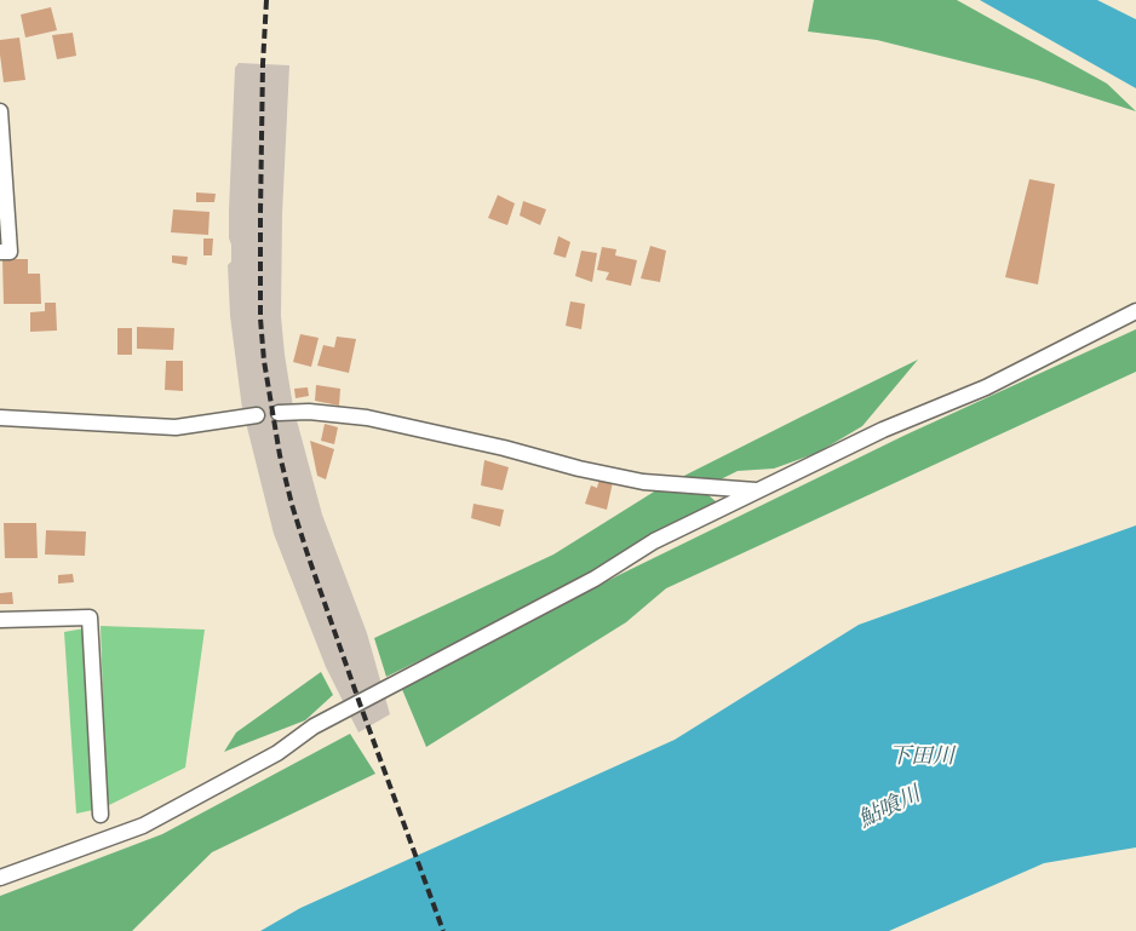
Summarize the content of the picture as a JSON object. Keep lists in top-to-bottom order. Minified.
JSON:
{"water":["下田川","鮎喰川"]}
